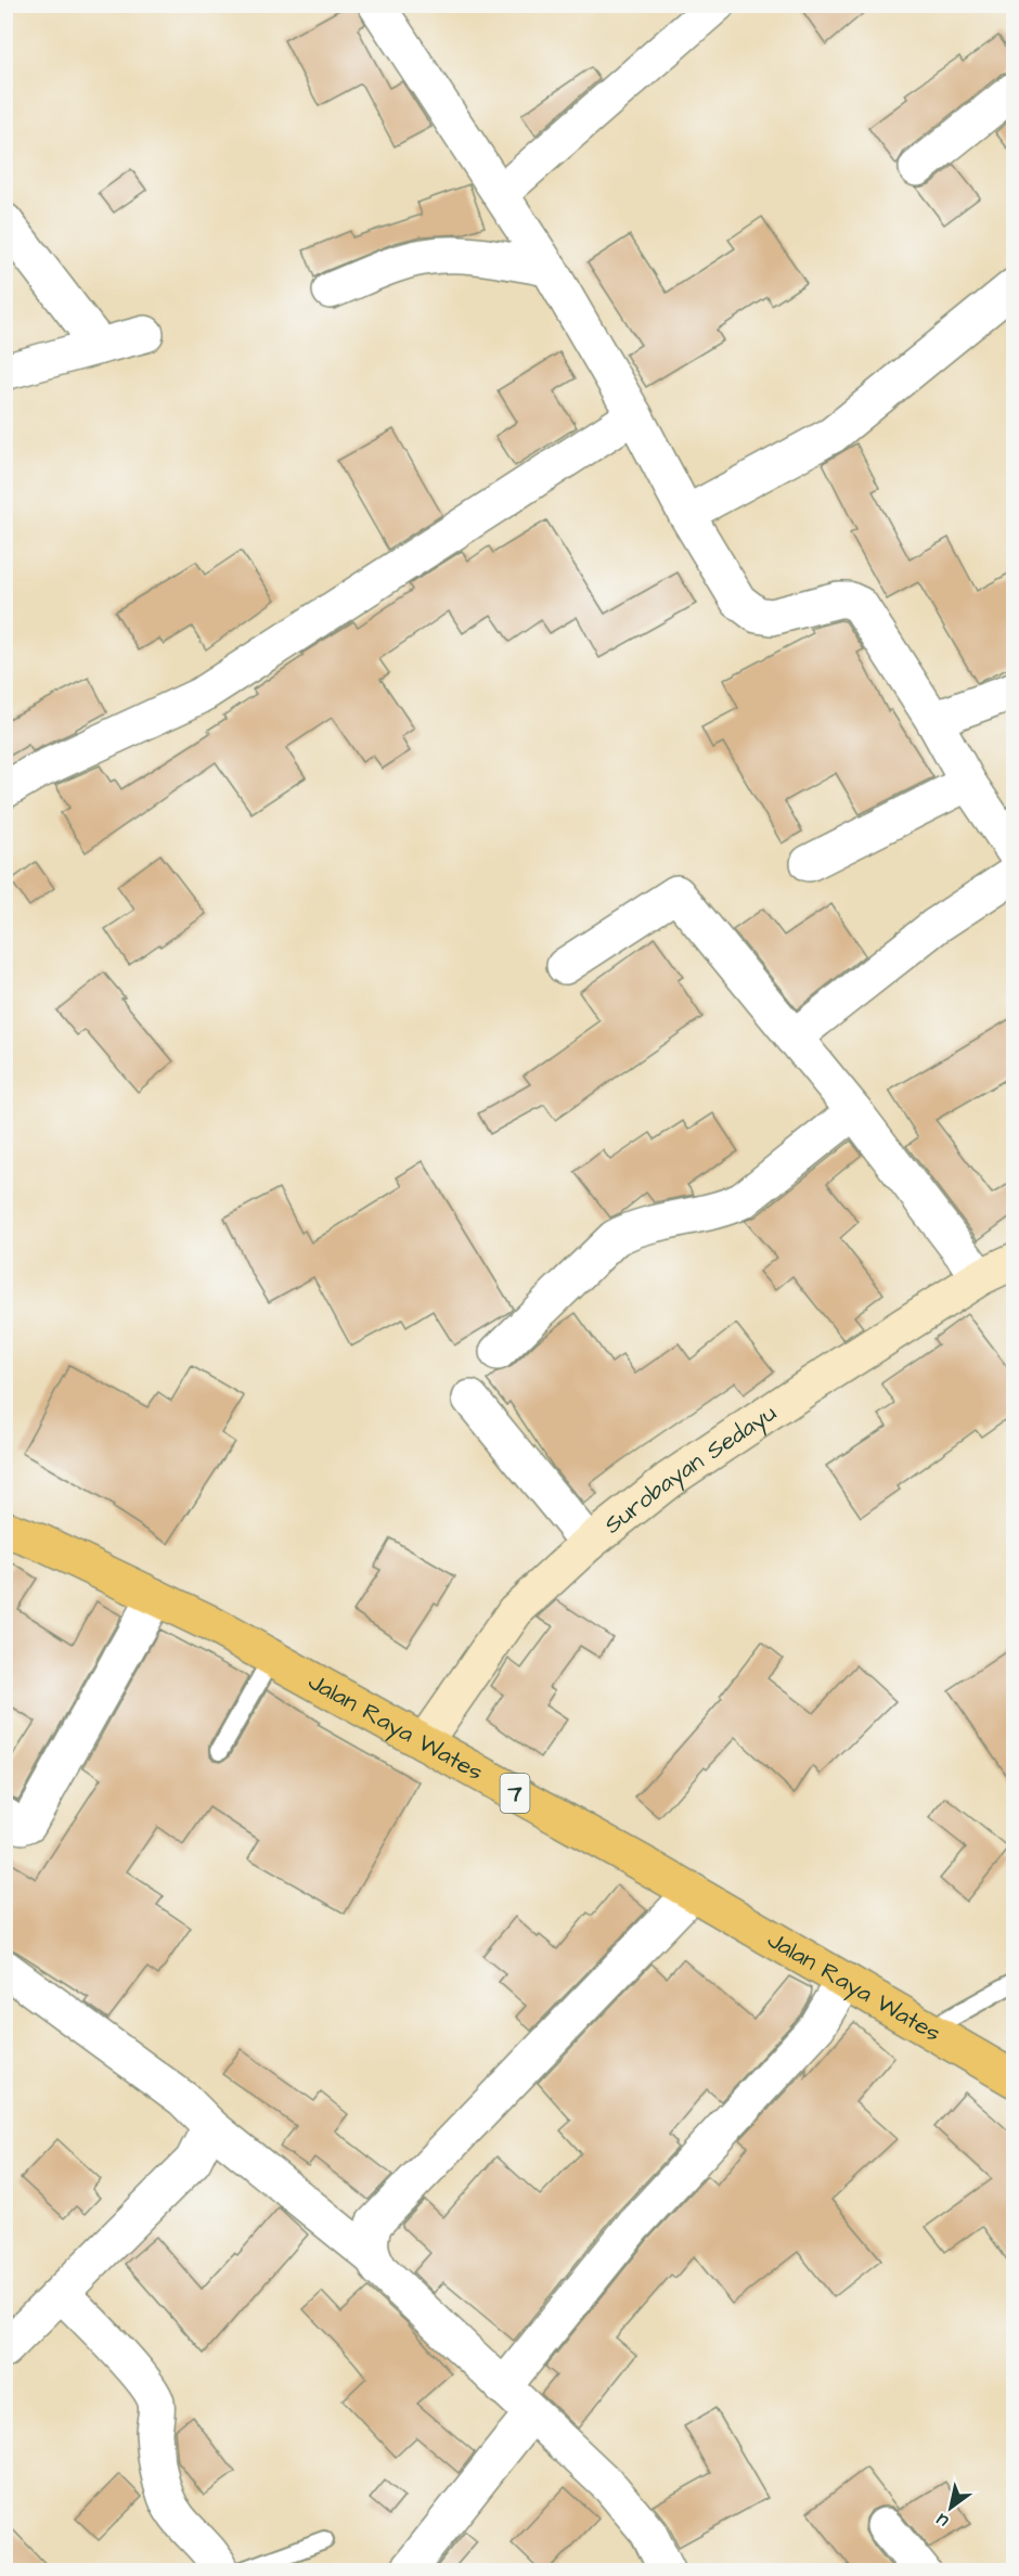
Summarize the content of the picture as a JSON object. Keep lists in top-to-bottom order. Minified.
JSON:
{"streets":{"highway":["Jalan Raya Wates","7"],"main road":["Surobayan Sedayu"]},"crossings":[["Surobayan Sedayu","Jalan Raya Wates"]],"north":"bottom left"}
